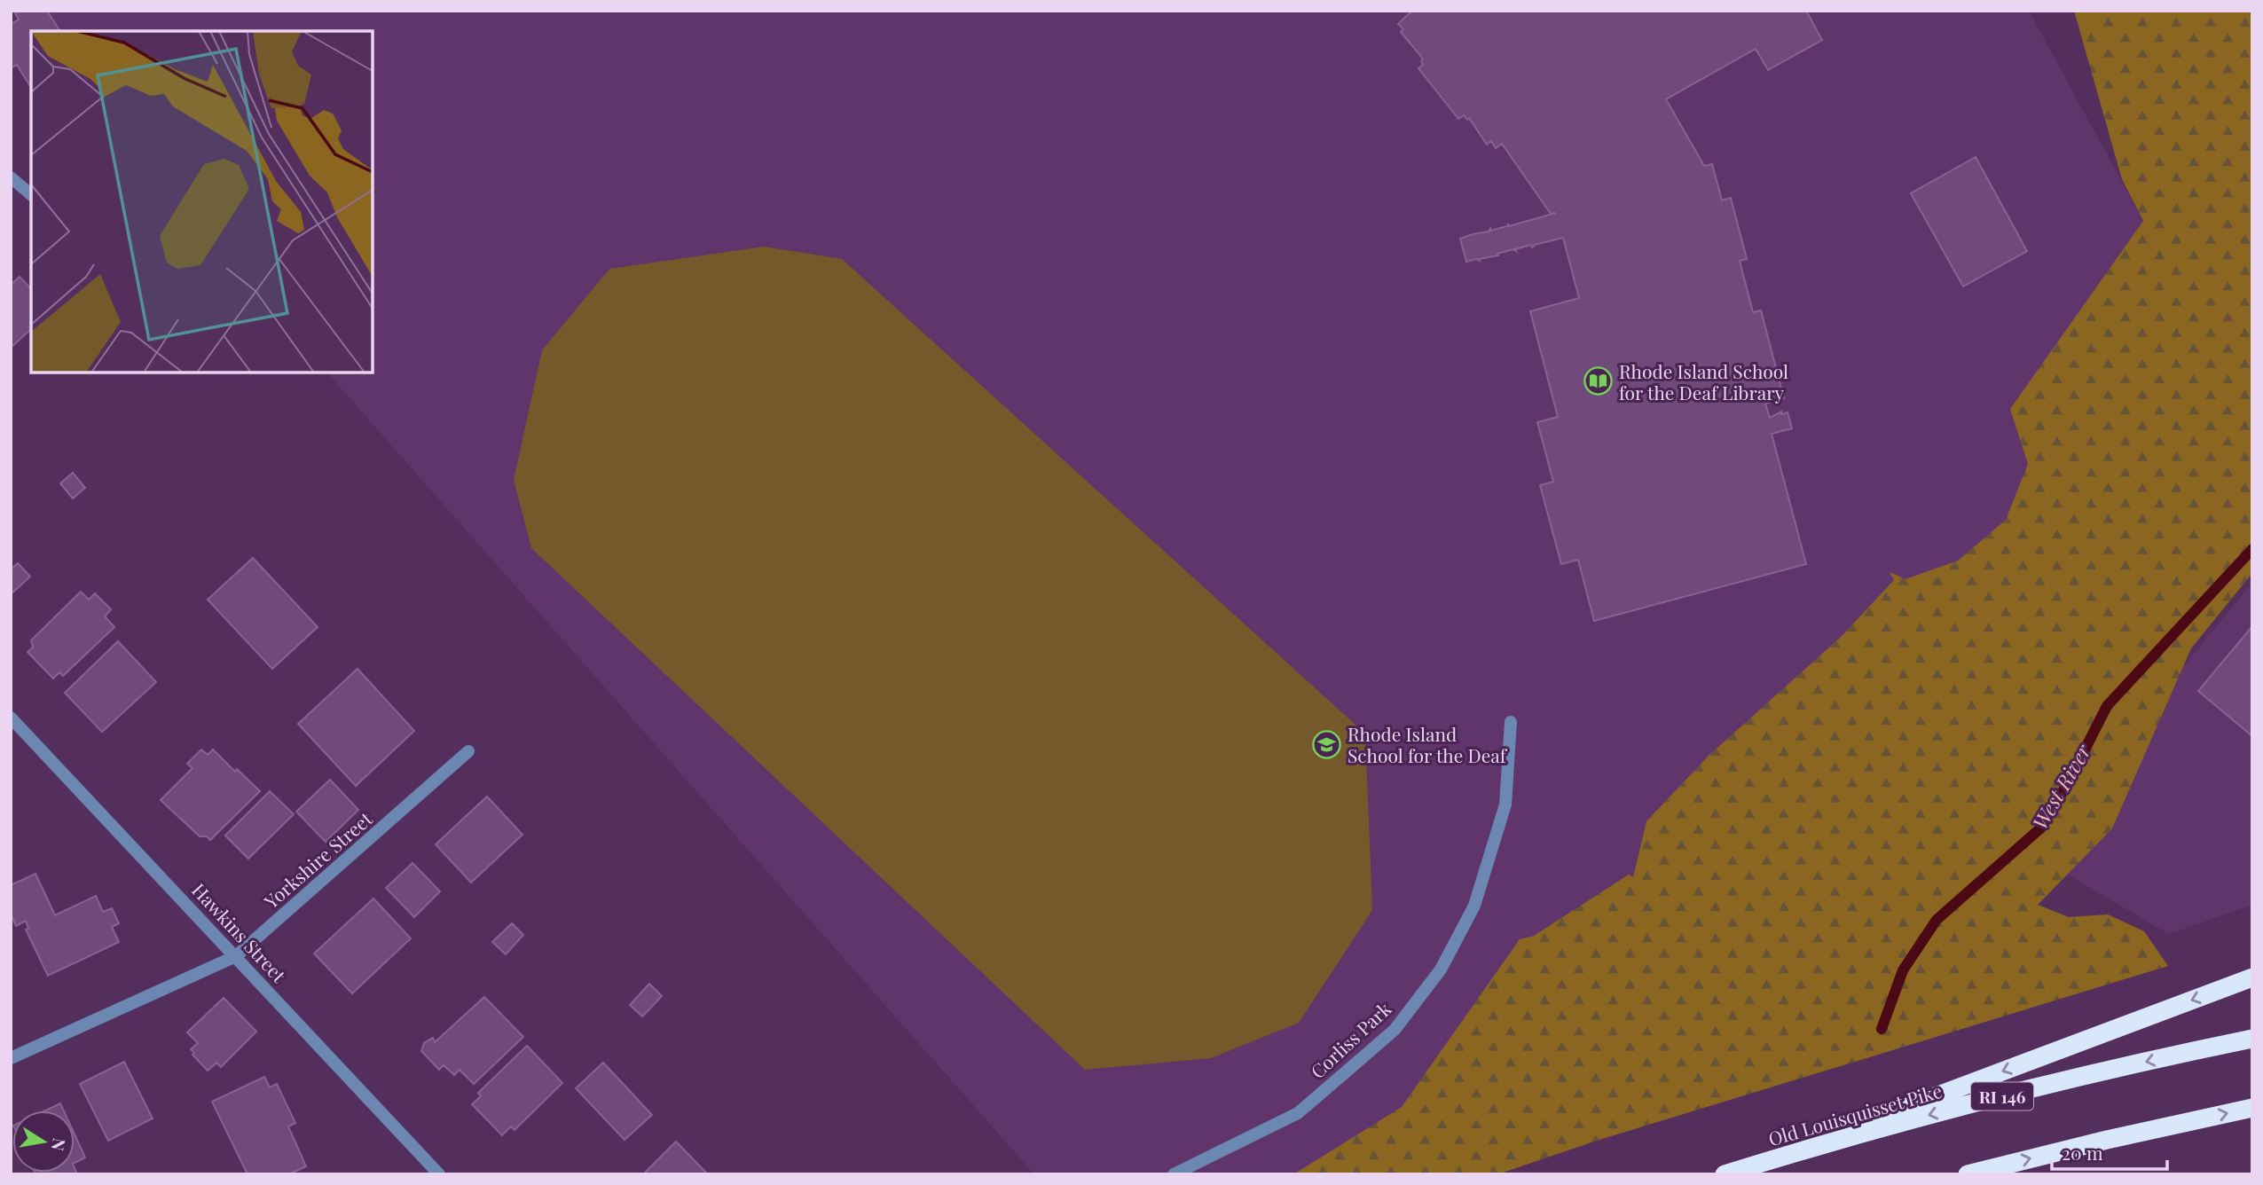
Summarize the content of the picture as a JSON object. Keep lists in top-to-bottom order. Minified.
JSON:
{"streets":{"highway":["RI 146","Old Louisquisset Pike"],"street":["Yorkshire Street","Hawkins Street","Corliss Park"]},"crossings":[["Yorkshire Street","Hawkins Street"]],"water":["West River"],"places":{"library":["Rhode Island School for the Deaf Library"],"school or university":["Rhode Island School for the Deaf"]},"scale_bar":"20 m","north":"right"}
